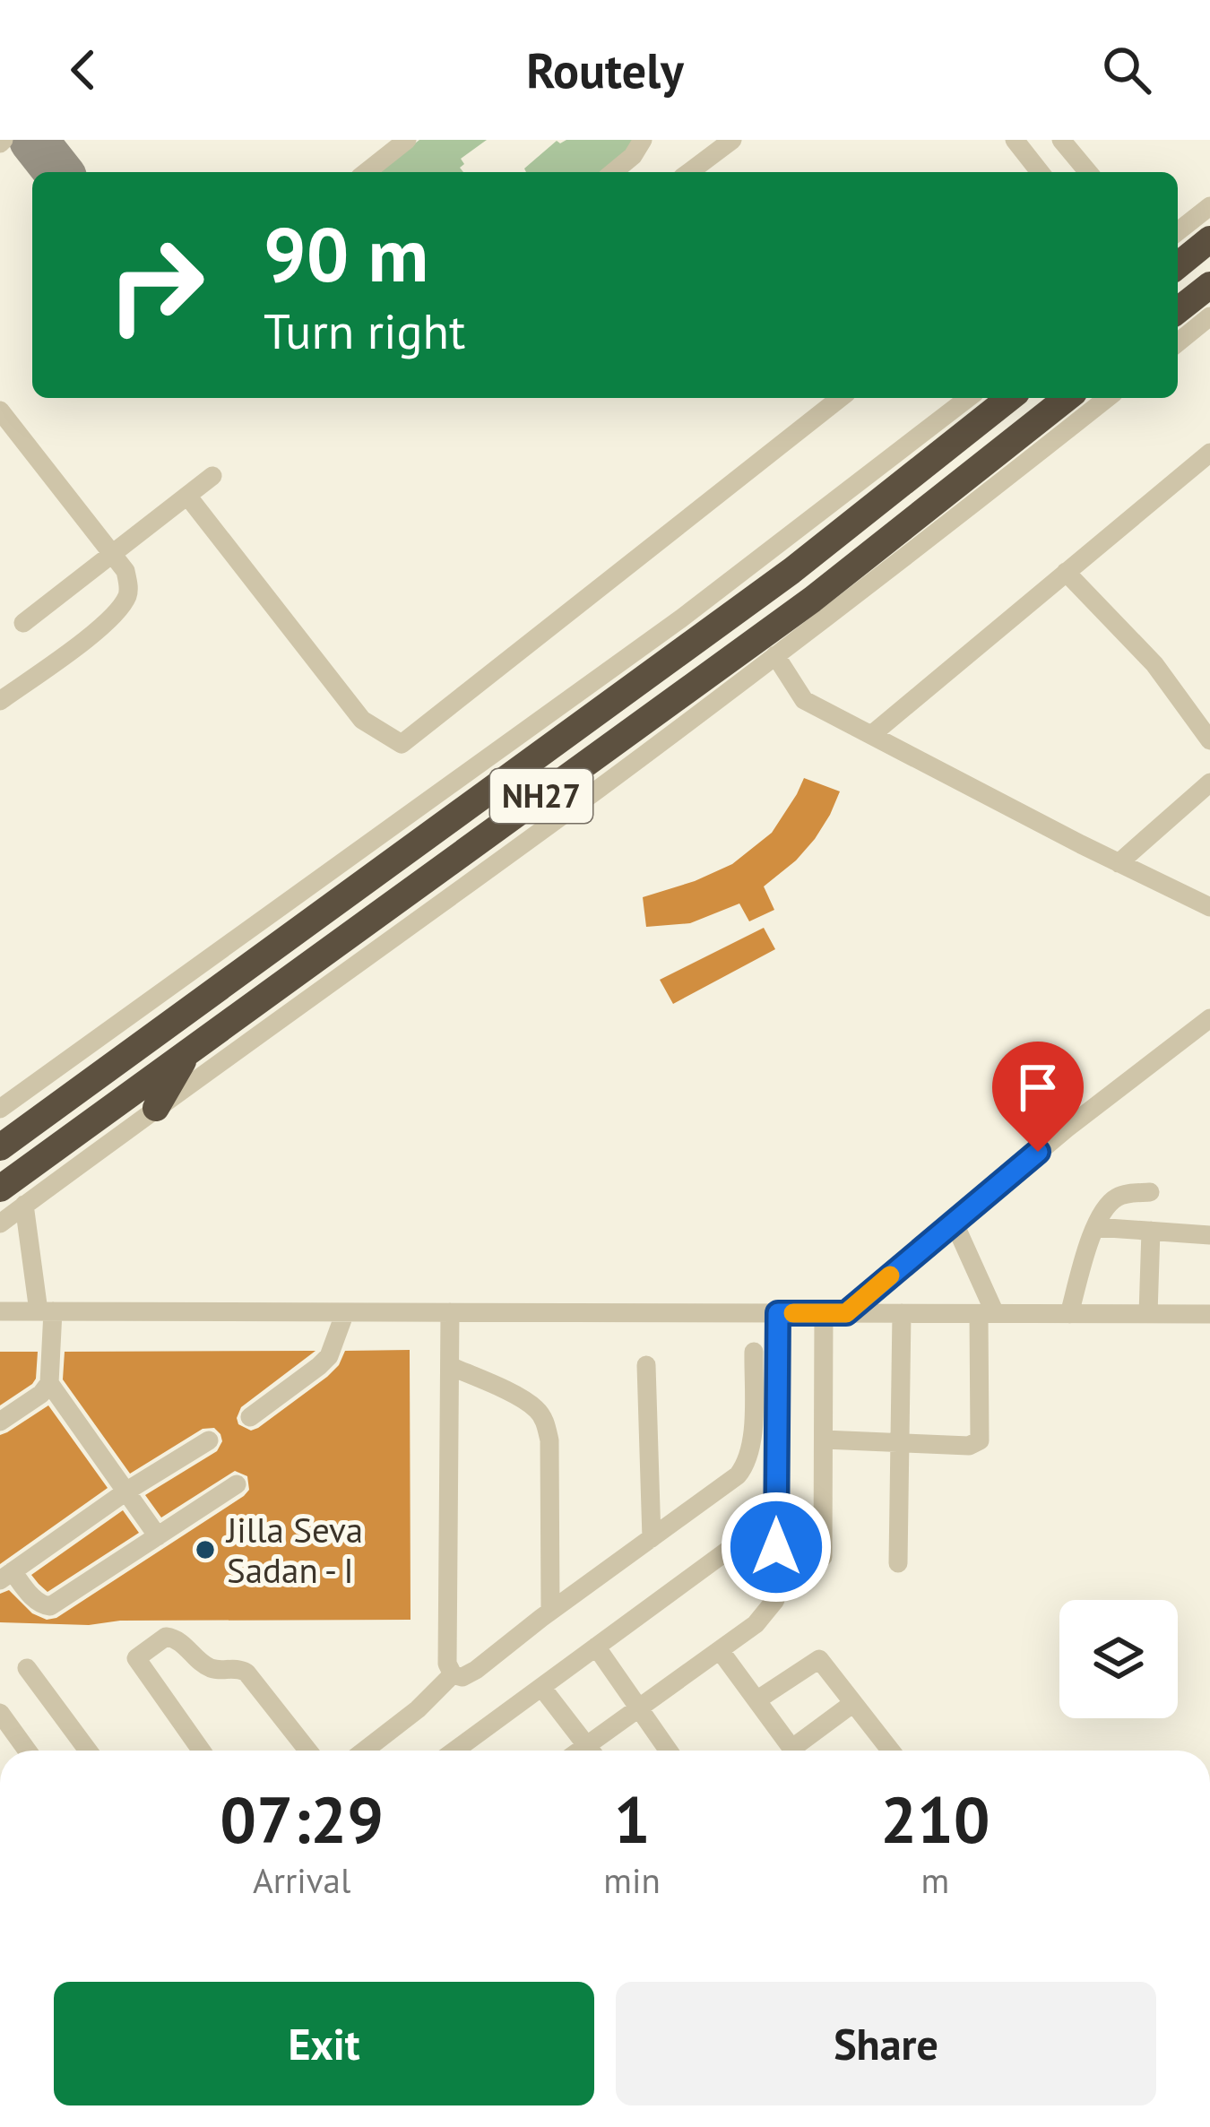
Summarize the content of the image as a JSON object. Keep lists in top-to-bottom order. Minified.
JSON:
{"streets":{"highway":["NH27"]},"places":["Jilla Seva Sadan - I"],"page":{"header":"Routely","turn":["90 m","Turn right"],"eta":["07:29","Arrival","1","min","210","m"],"buttons":["Exit","Share"]}}
